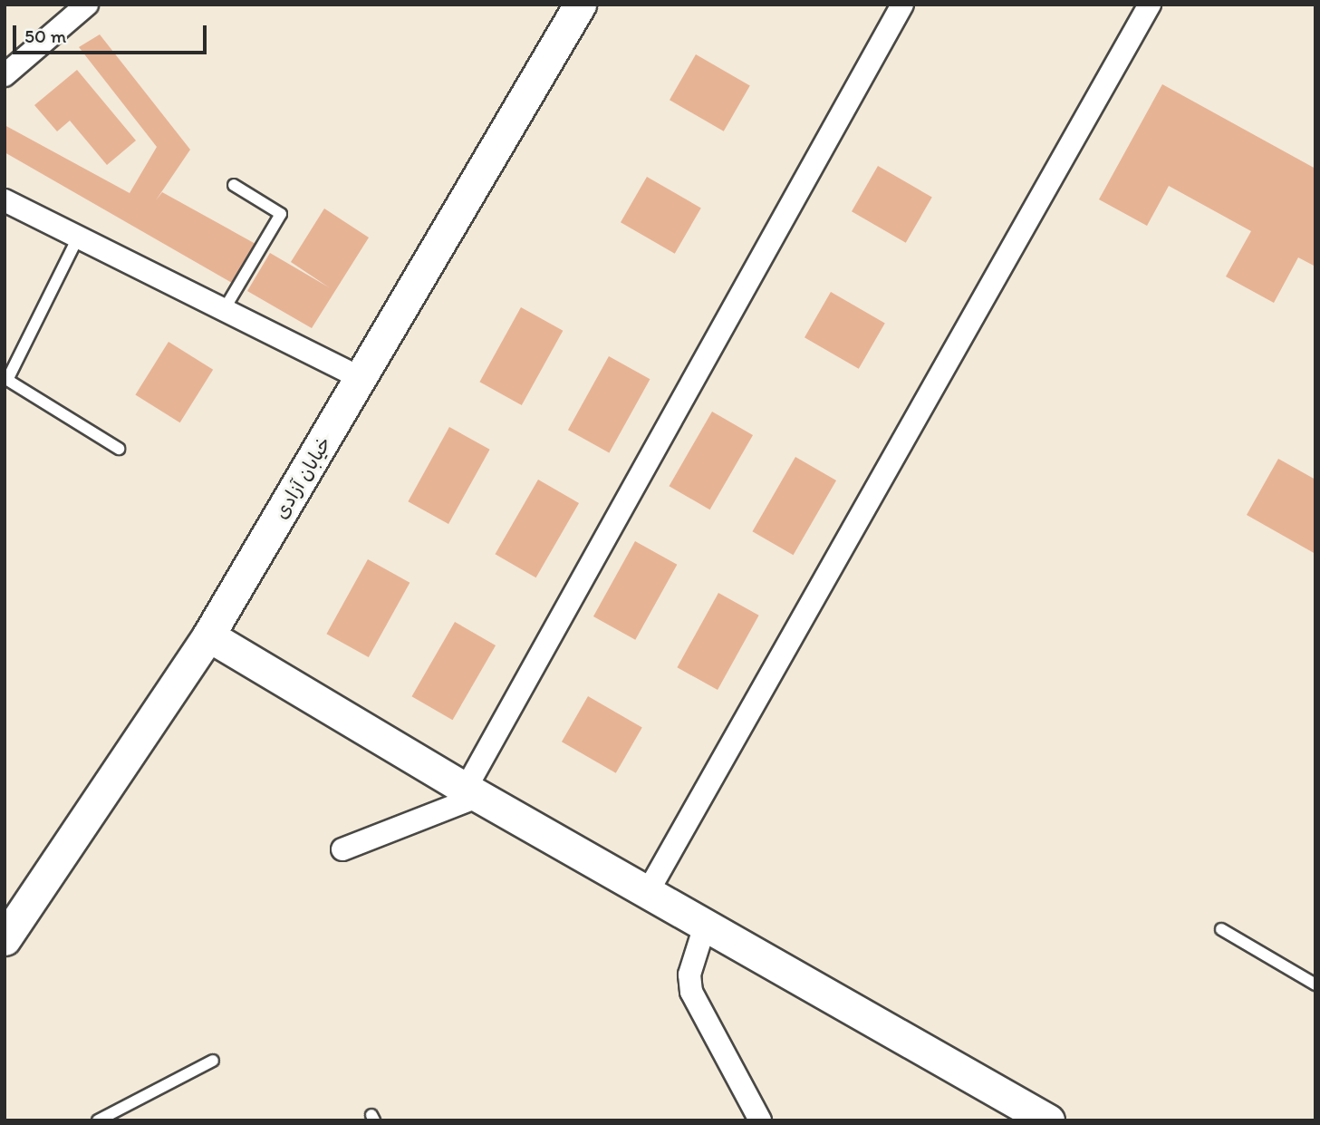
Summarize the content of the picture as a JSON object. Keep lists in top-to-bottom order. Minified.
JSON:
{"streets":{"street":["خیابان آزادی"]},"scale_bar":"50 m"}
